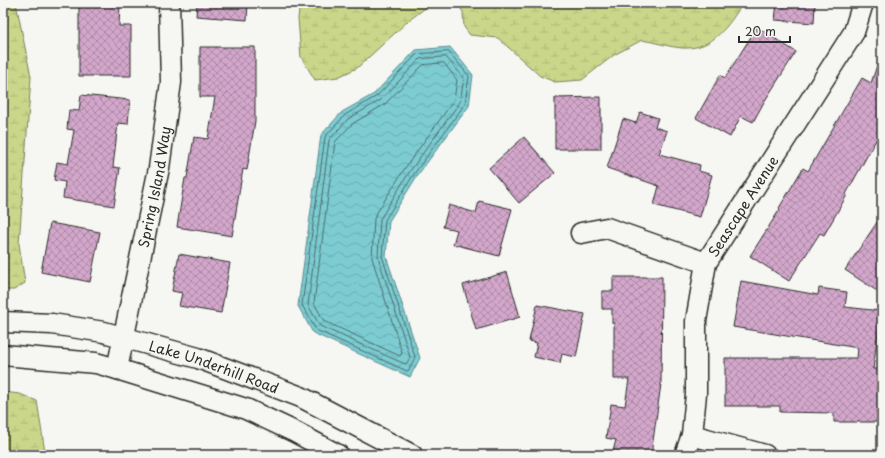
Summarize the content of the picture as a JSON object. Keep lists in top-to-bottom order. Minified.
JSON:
{"streets":{"street":["Spring Island Way","Seascape Avenue","Lake Underhill Road"]},"crossings":[["Spring Island Way","Lake Underhill Road"]],"scale_bar":"20 m"}
